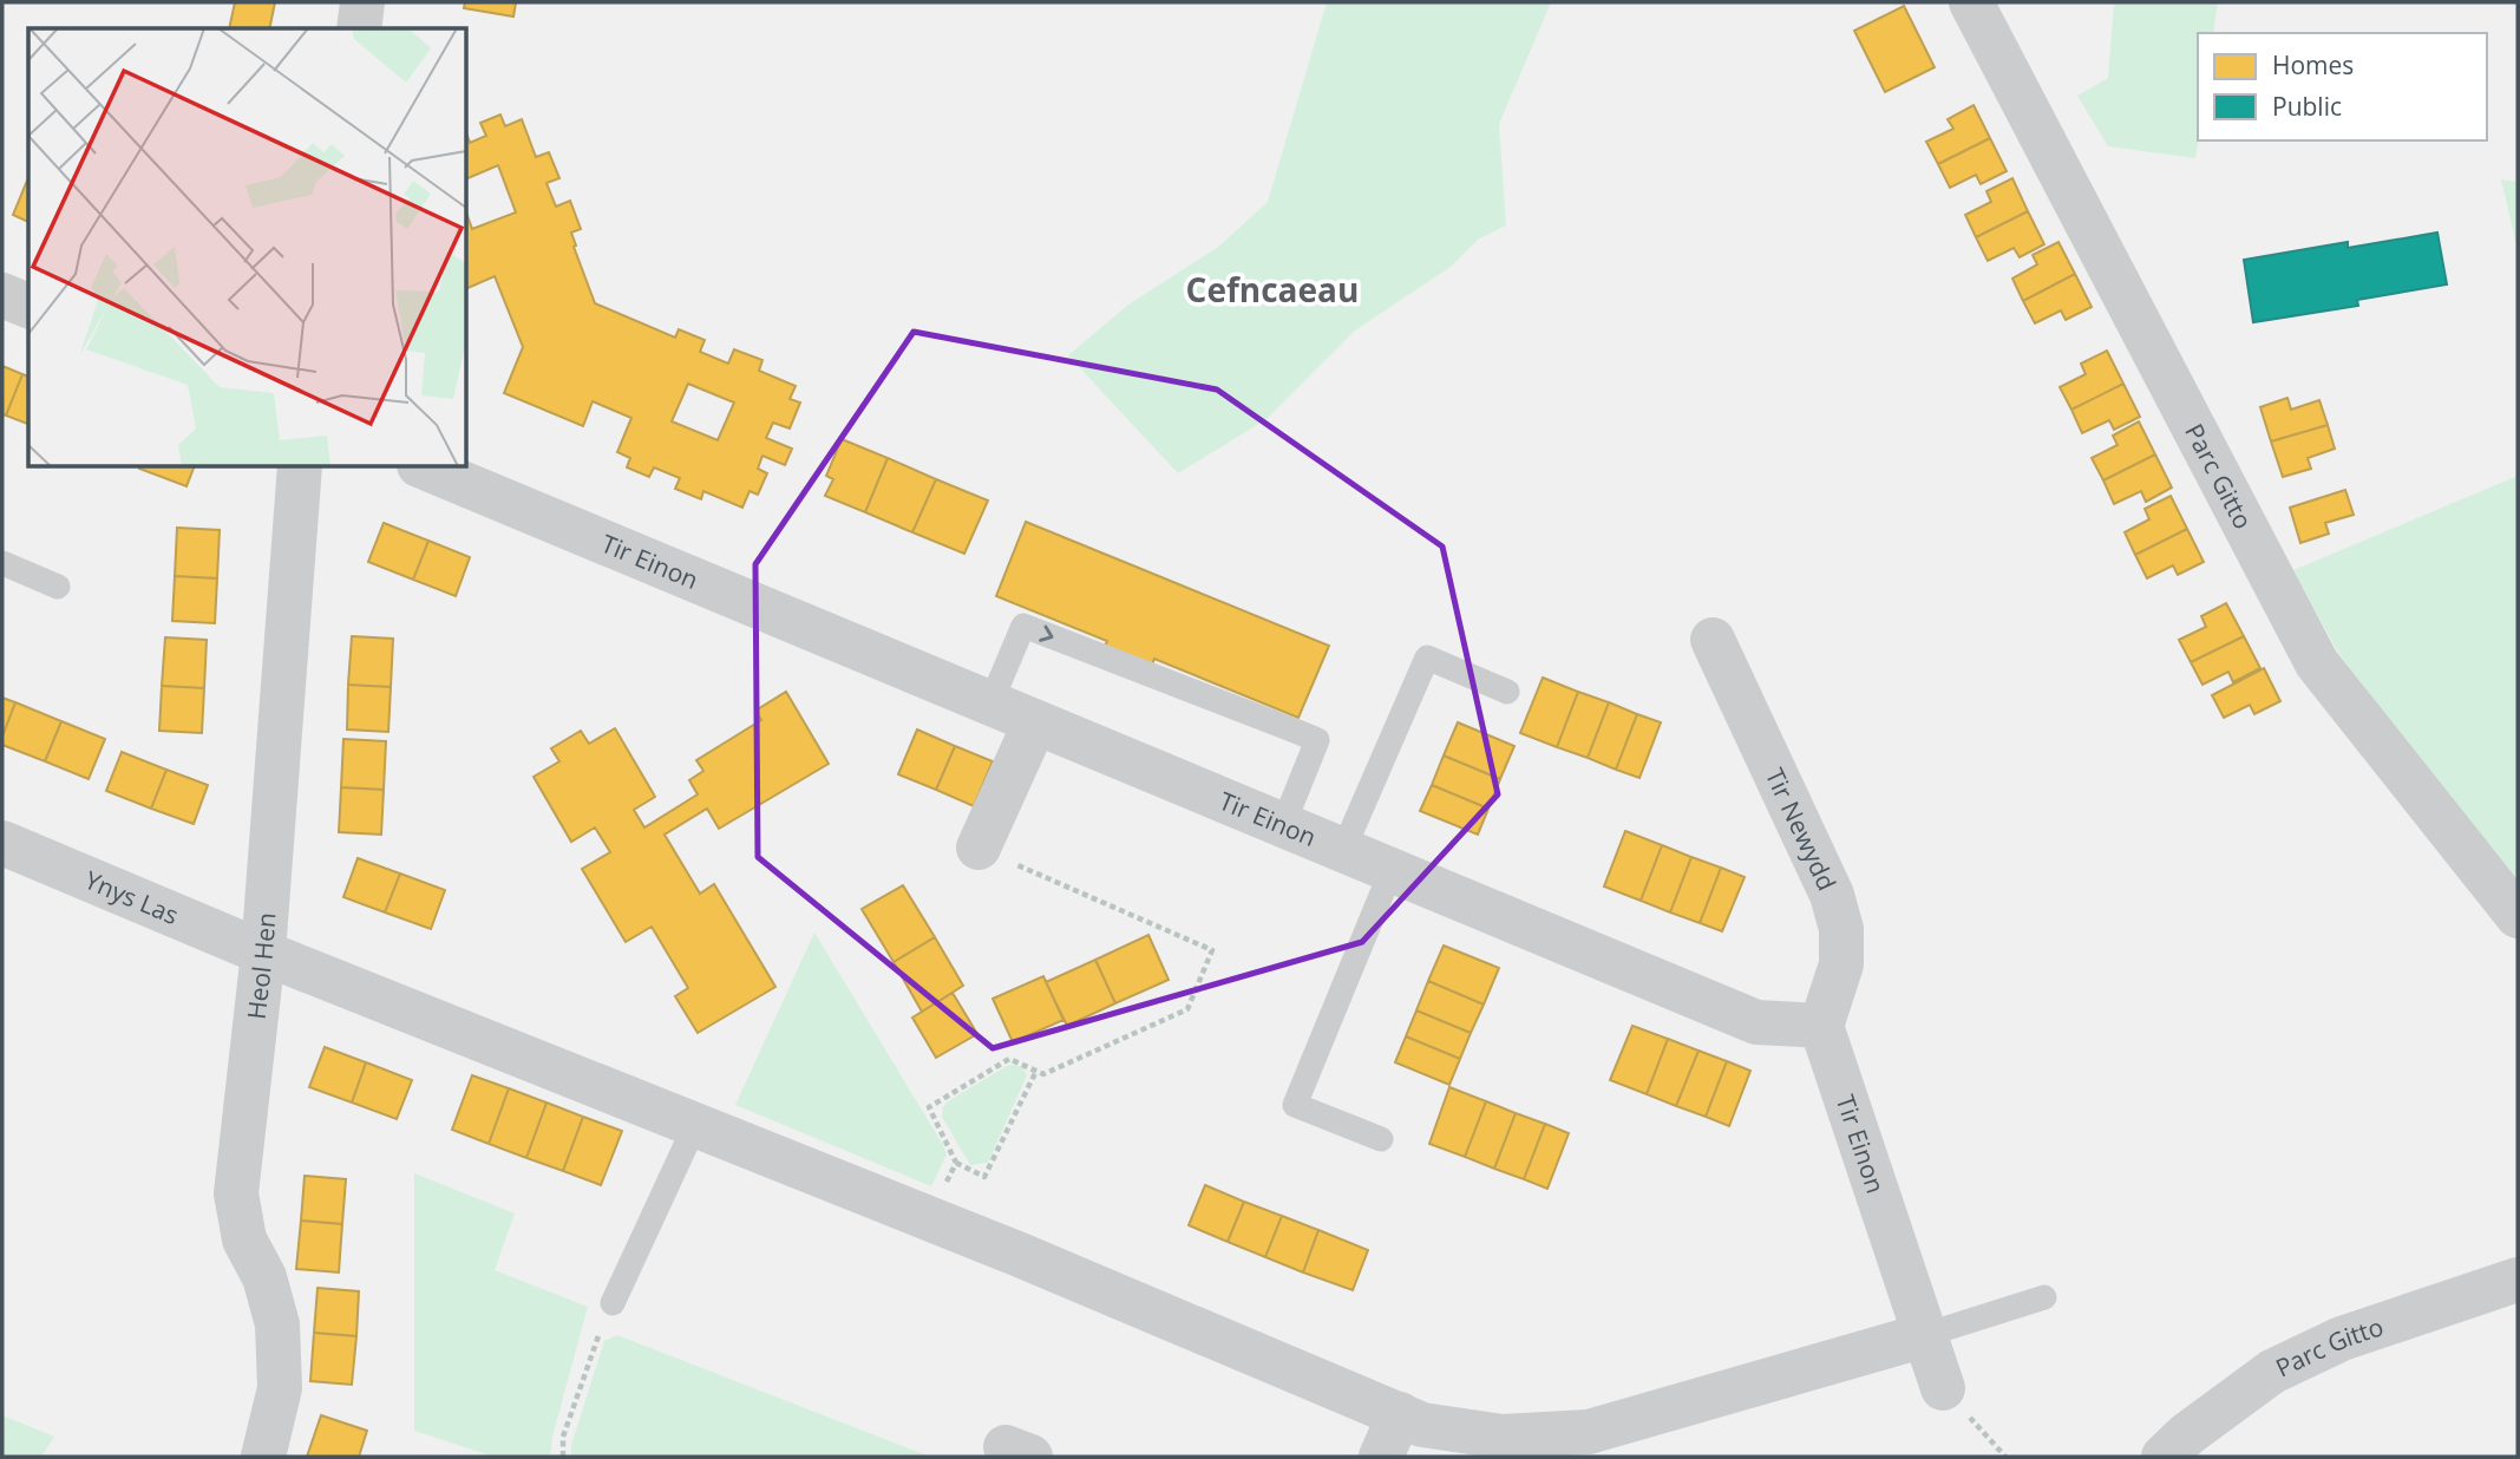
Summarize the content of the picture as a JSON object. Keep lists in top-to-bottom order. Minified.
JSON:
{"streets":{"street":["Parc Gitto","Tir Einon","Tir Newydd","Ynys Las","Heol Hen"]},"crossings":[["Tir Einon","Tir Newydd"],["Ynys Las","Heol Hen"]],"districts":["Cefncaeau"],"legend":["Homes","Public"]}
